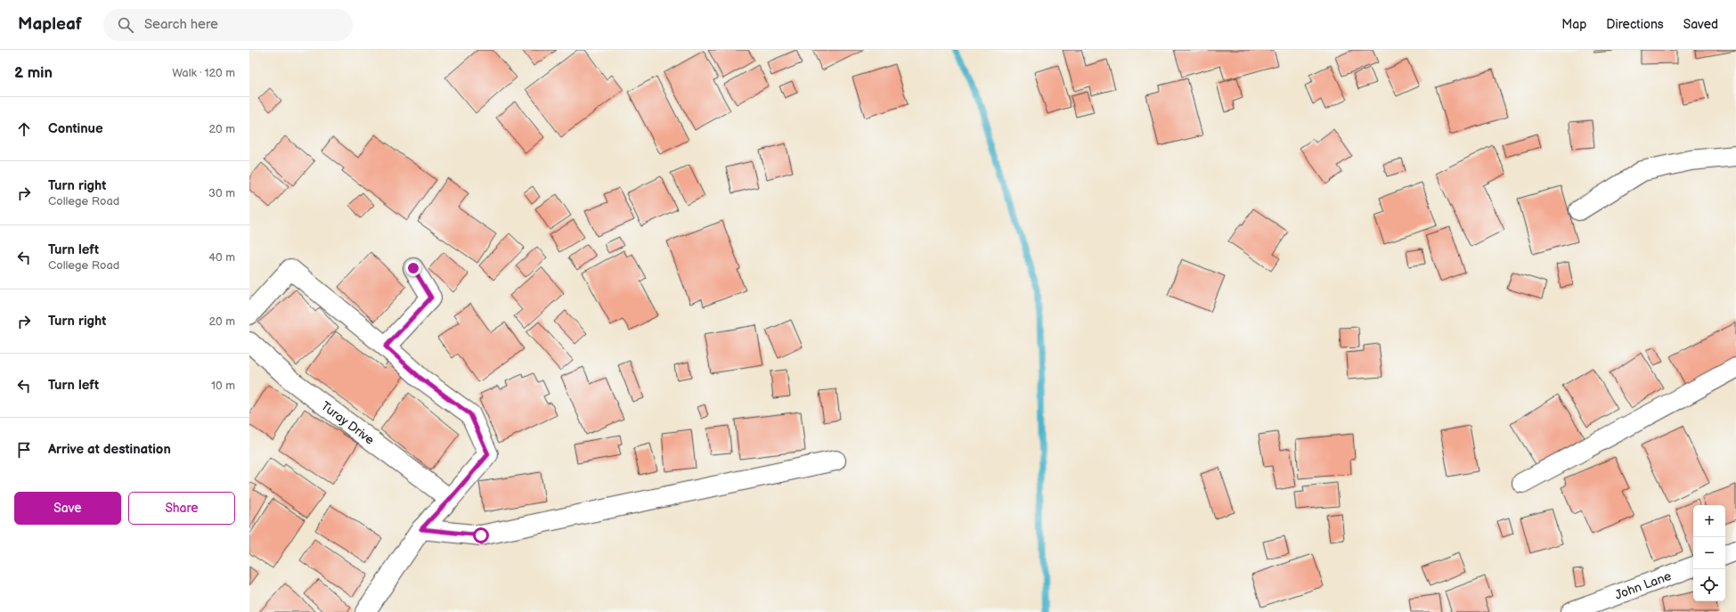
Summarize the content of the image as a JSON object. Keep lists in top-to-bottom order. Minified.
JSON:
{"streets":{"street":["Turay Drive","John Lane"]},"page":{"header":"Mapleaf","search":"Search here","nav":["Map","Directions","Saved"],"heading":["2 min","Walk · 120 m"],"list":[["Continue","20 m"],["Turn right","College Road","30 m"],["Turn left","College Road","40 m"],["Turn right","20 m"],["Turn left","10 m"],"Arrive at destination"],"buttons":["Save","Share"],"map_buttons":["+","−"]}}
